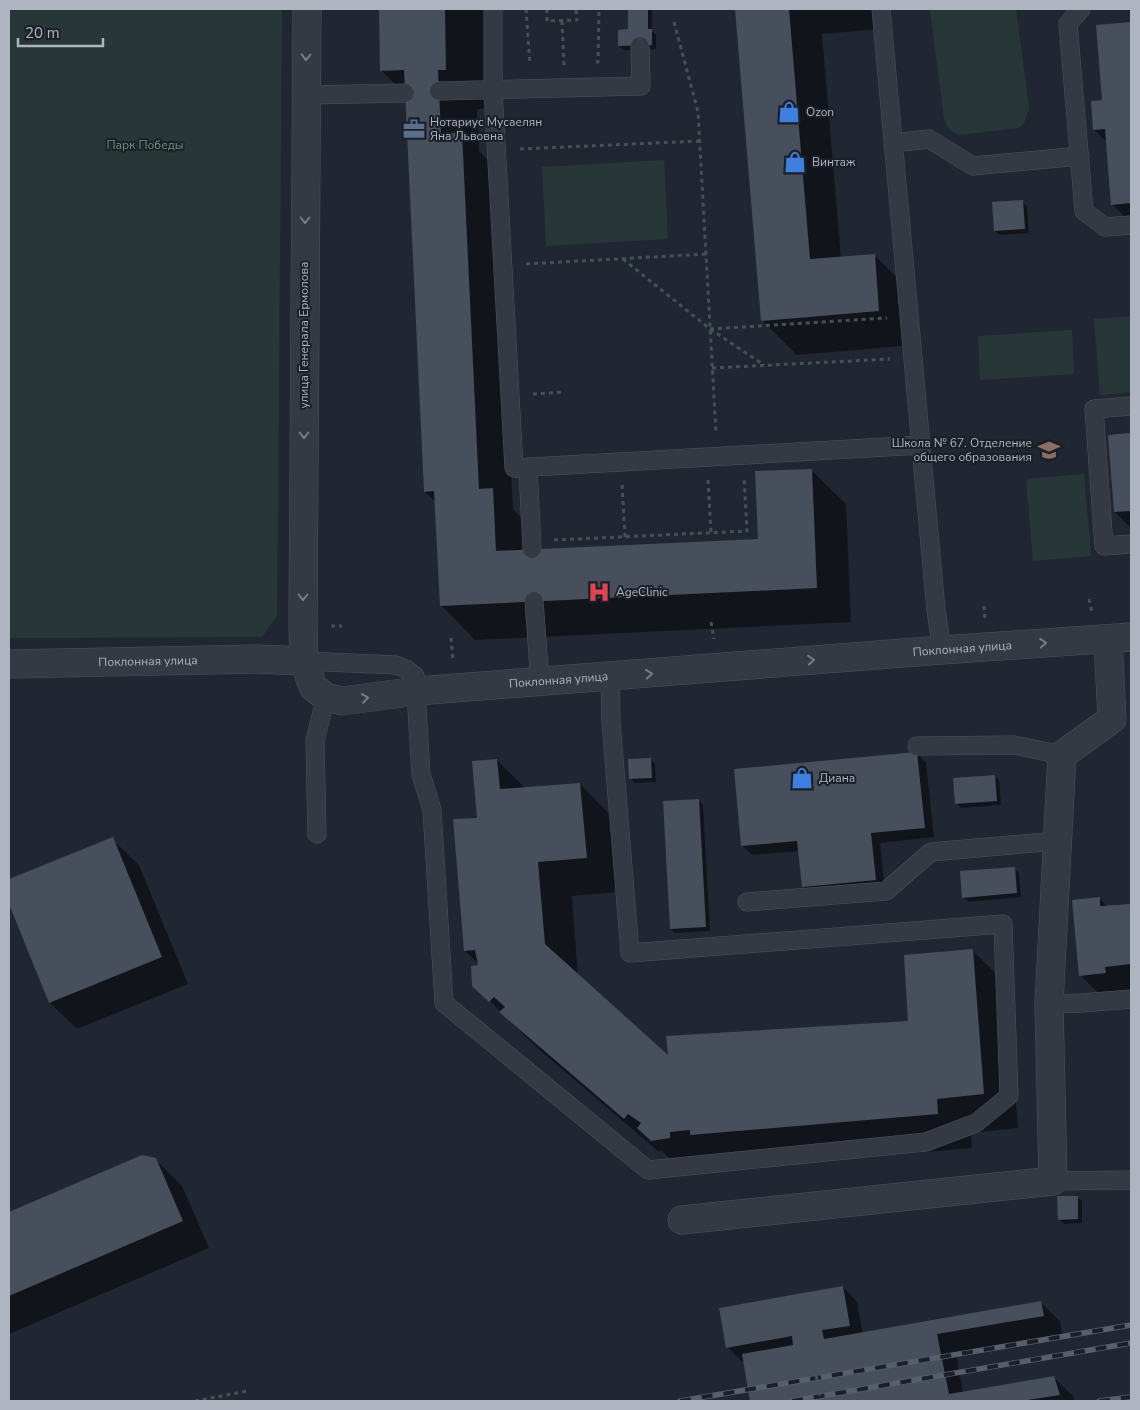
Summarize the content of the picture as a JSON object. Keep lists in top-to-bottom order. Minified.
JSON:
{"streets":{"street":["улица Генерала Ермолова","Поклонная улица"]},"crossings":[["улица Генерала Ермолова","Поклонная улица"]],"one_way":["улица Генерала Ермолова","Поклонная улица"],"parks":["Парк Победы"],"places":{"shop":["Ozon","Винтаж","Диана"],"office":["Нотариус Мусаелян Яна Львовна"],"school or university":["Школа № 67. Отделение общего образования"],"hospital":["AgeClinic"]},"scale_bar":"20 m"}
